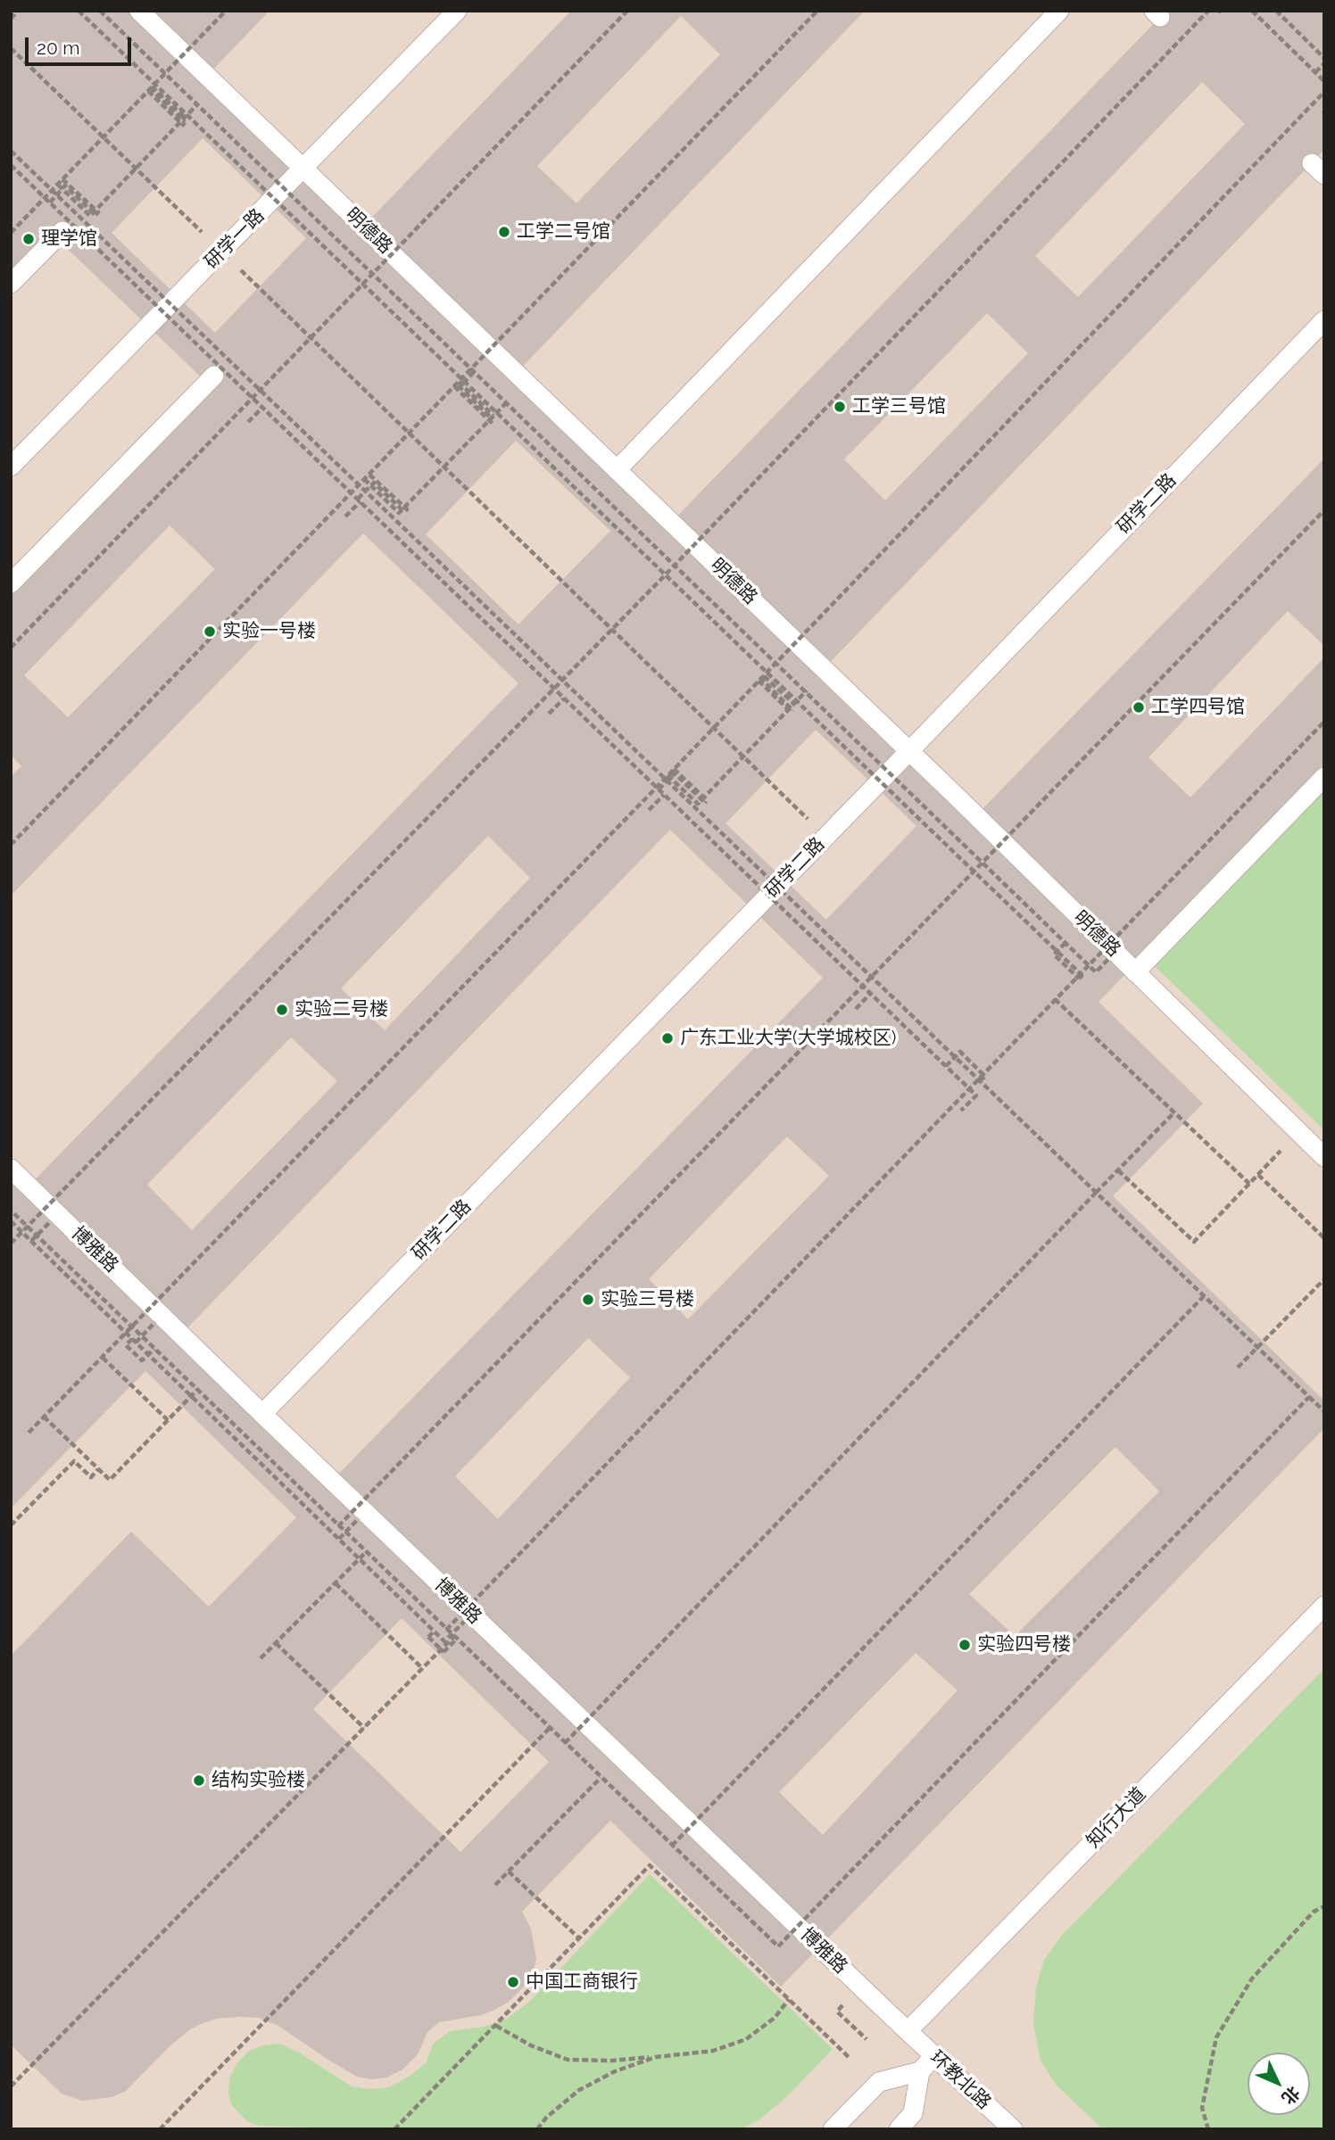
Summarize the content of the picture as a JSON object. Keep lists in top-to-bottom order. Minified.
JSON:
{"streets":{"lane":["明德路","研学一路","研学二路","博雅路","知行大道","环教北路"]},"crossings":[["明德路","研学一路"],["明德路","研学二路"],["研学二路","博雅路"],["博雅路","知行大道"],["博雅路","环教北路"],["知行大道","环教北路"]],"places":["工学二号馆","理学馆","工学三号馆","实验一号楼","工学四号馆","实验二号楼","广东工业大学(大学城校区)","实验三号楼","实验四号楼","结构实验楼","中国工商银行"],"scale_bar":"20 m","north":"bottom right"}
